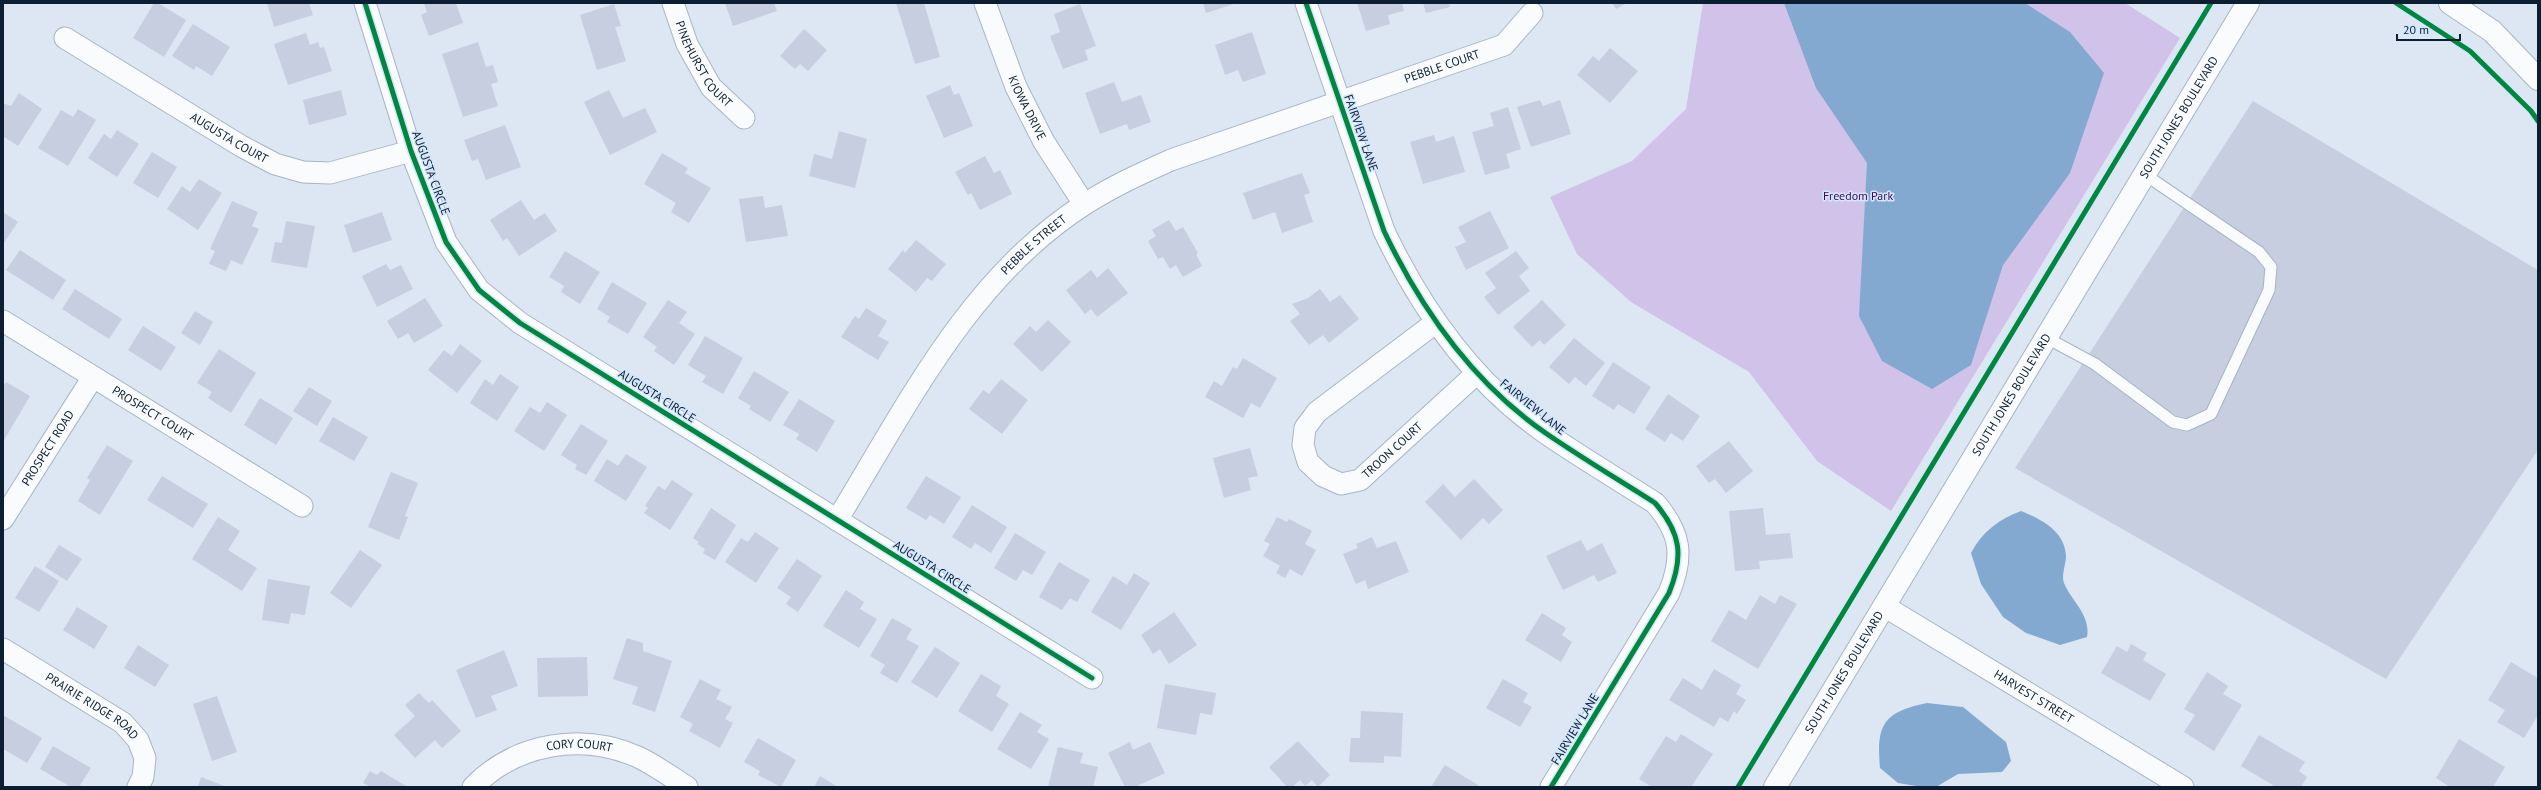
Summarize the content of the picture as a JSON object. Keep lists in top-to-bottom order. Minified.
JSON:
{"streets":{"street":["PINEHURST COURT","PEBBLE COURT","KIOWA DRIVE","SOUTH JONES BOULEVARD","FAIRVIEW LANE","AUGUSTA COURT","AUGUSTA CIRCLE","PEBBLE STREET","PROSPECT COURT","PROSPECT ROAD","TROON COURT","HARVEST STREET","PRAIRIE RIDGE ROAD","CORY COURT"]},"crossings":[["PEBBLE COURT","FAIRVIEW LANE"],["PEBBLE COURT","PEBBLE STREET"],["KIOWA DRIVE","PEBBLE STREET"],["SOUTH JONES BOULEVARD","HARVEST STREET"],["FAIRVIEW LANE","PEBBLE STREET"],["FAIRVIEW LANE","TROON COURT"],["AUGUSTA COURT","AUGUSTA CIRCLE"],["AUGUSTA CIRCLE","PEBBLE STREET"],["PROSPECT COURT","PROSPECT ROAD"]],"parks":["Freedom Park"],"scale_bar":"20 m"}
